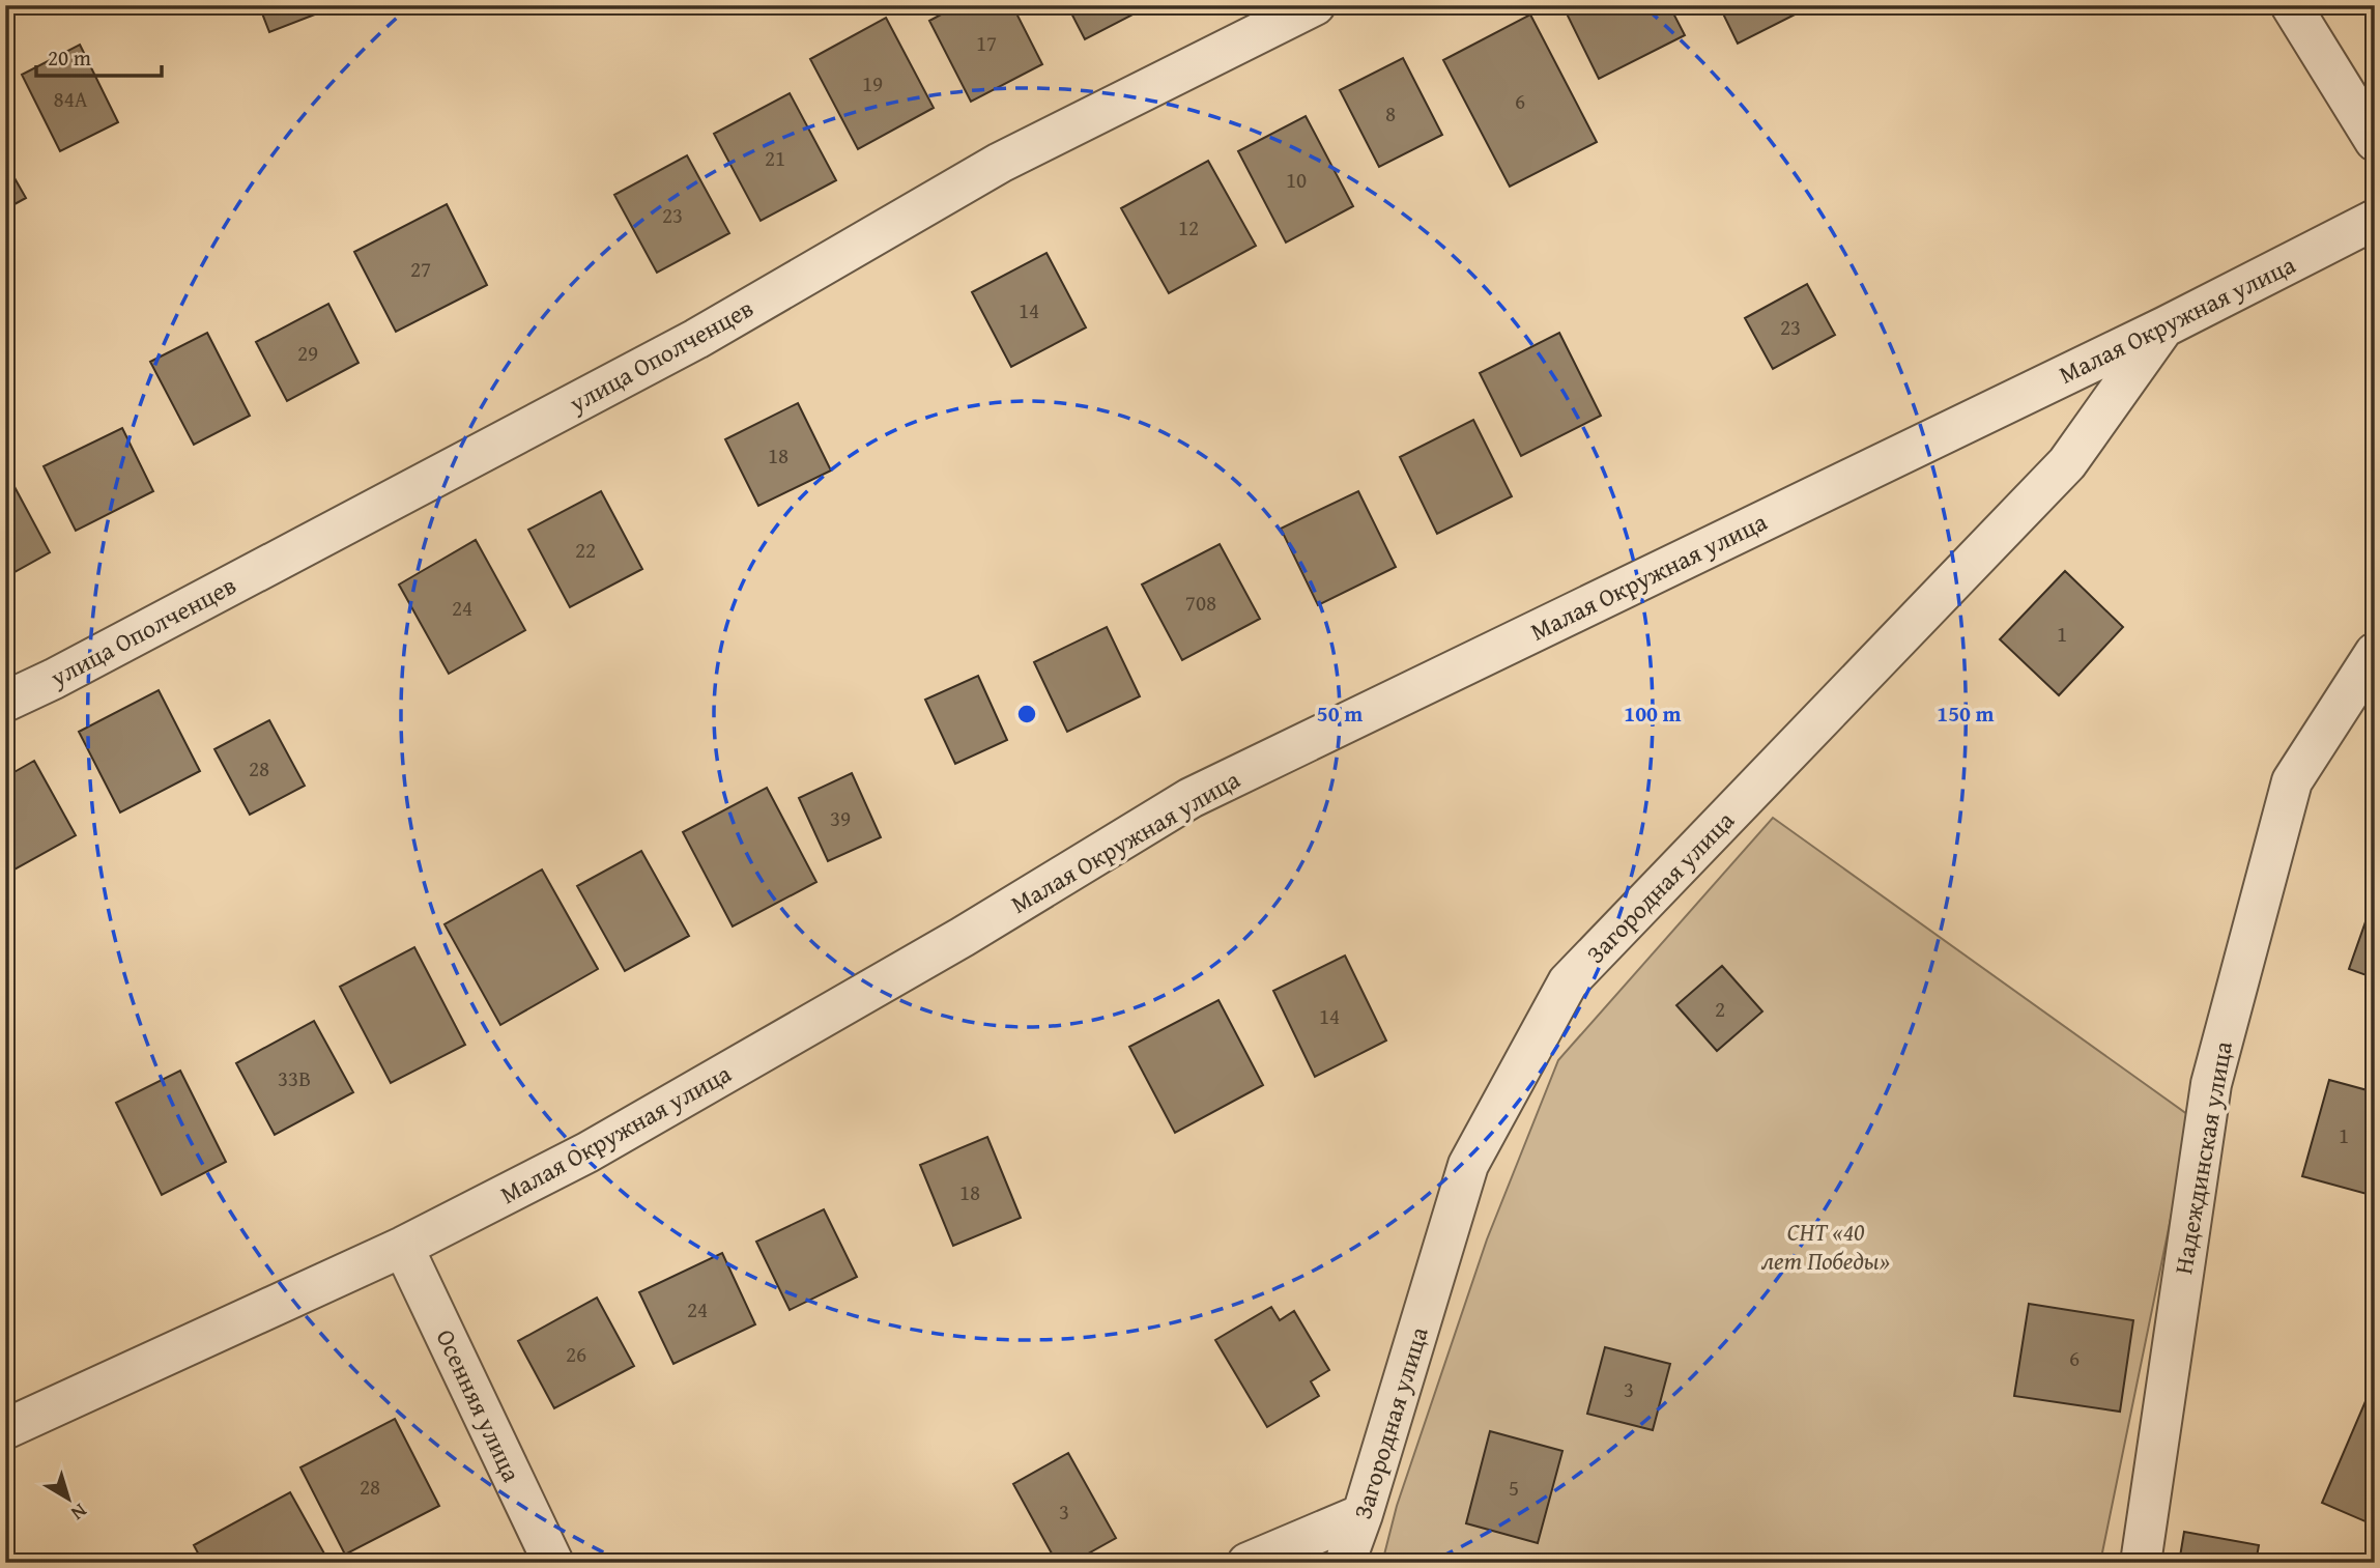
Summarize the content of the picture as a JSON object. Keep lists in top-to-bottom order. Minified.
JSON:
{"streets":{"street":["Малая Окружная улица","улица Ополченцев","Загородная улица","Надеждинская улица","Осенняя улица"]},"crossings":[["Малая Окружная улица","Загородная улица"],["Малая Окружная улица","Осенняя улица"]],"parks":["СНТ «40 лет Победы»"],"house_numbers":["17","19","84А","6","8","21","10","23","12","27","14","23","29","18","22","708","24","1","28","39","2","14","33В","1","18","24","26","6","3","28","5","3"],"scale_bar":"20 m","north":"bottom right","rings":["50 m","100 m","150 m"]}
